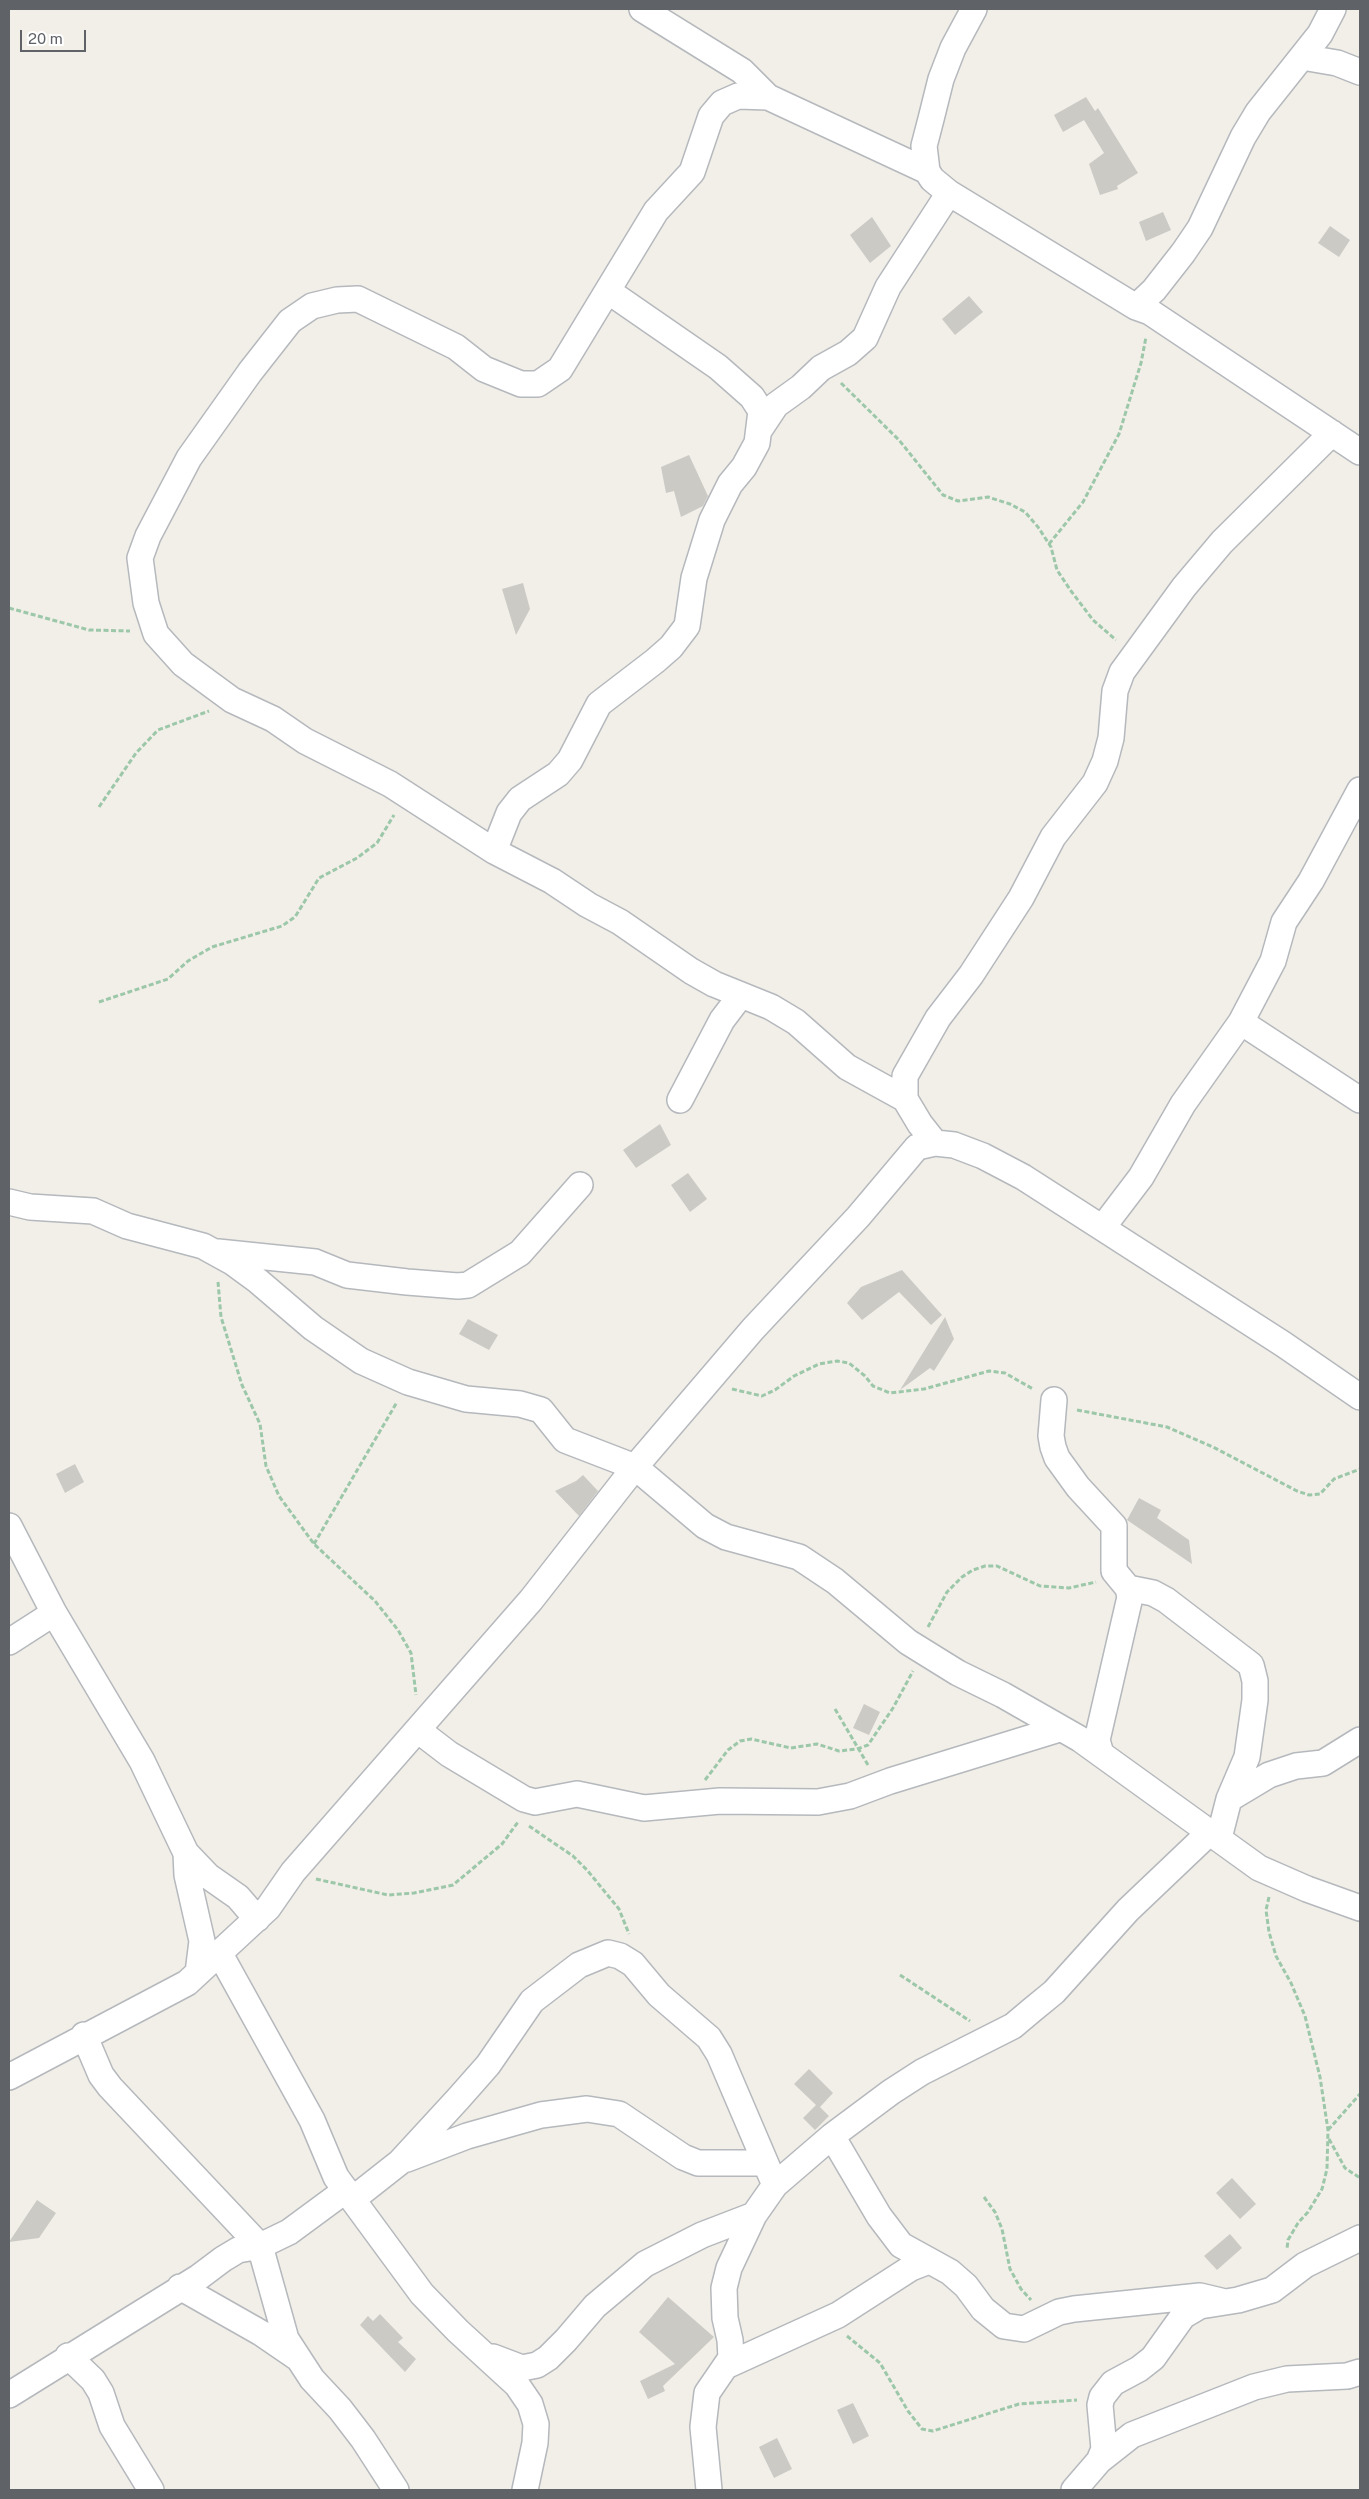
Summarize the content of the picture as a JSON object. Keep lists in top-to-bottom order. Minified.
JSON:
{"scale_bar":"20 m"}
